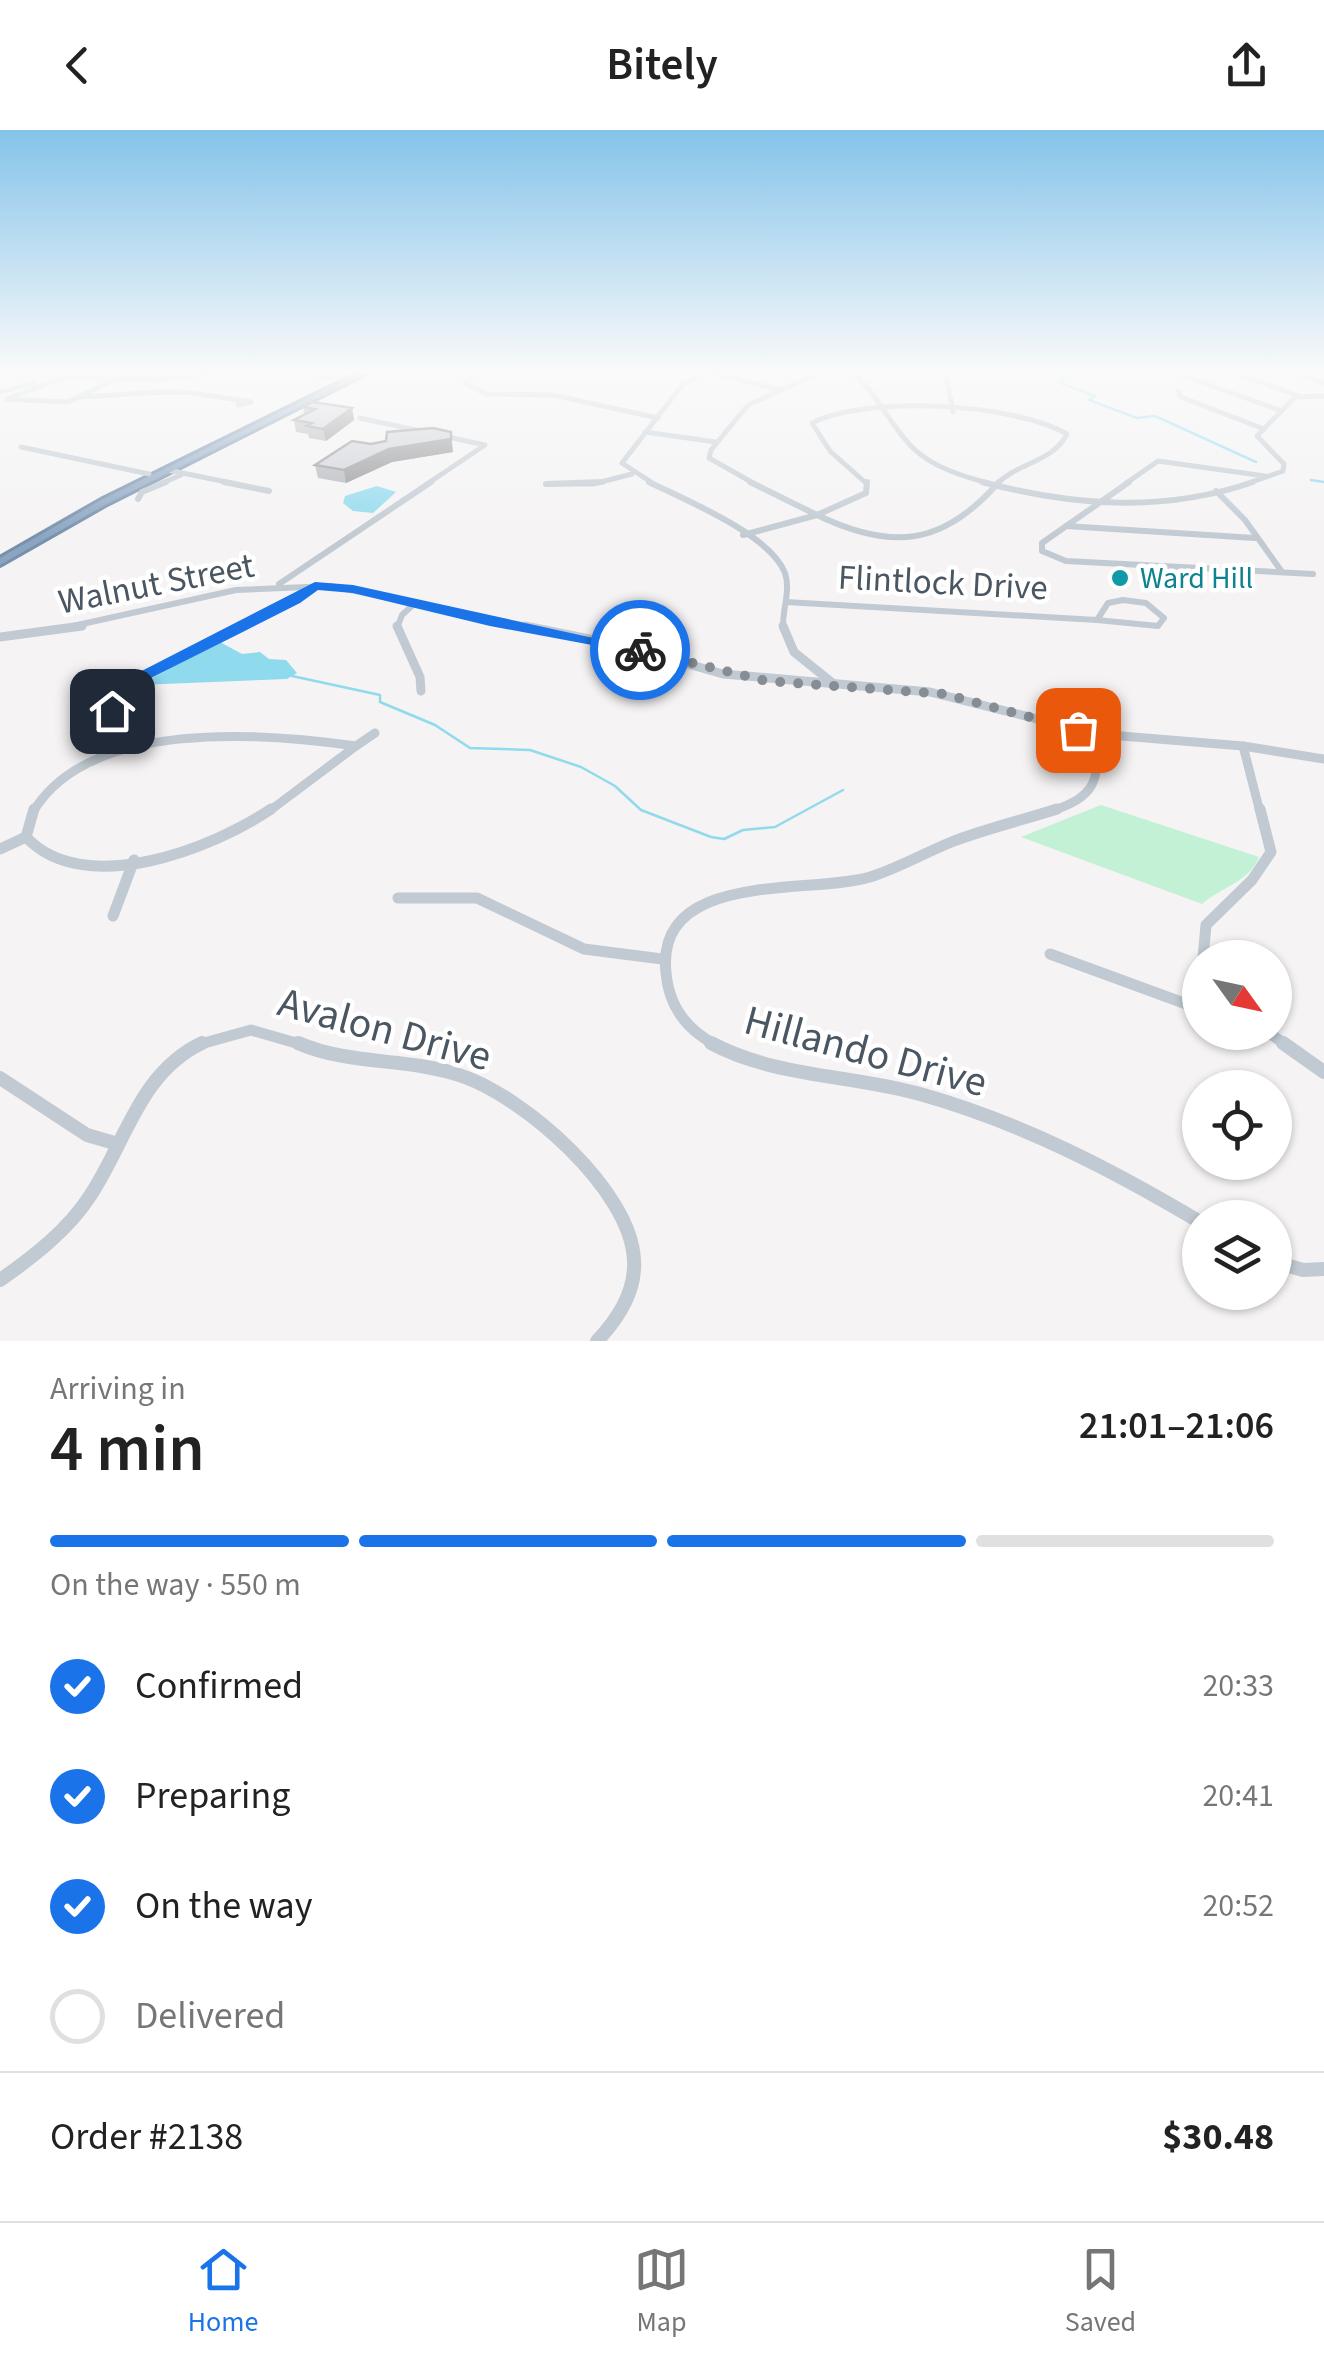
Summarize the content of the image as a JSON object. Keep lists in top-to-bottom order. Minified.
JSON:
{"streets":{"street":["Flintlock Drive","Walnut Street","Avalon Drive","Hillando Drive"]},"places":["Ward Hill"],"north":"bottom right","page":{"header":"Bitely","heading":["4 min","Arriving in","21:01–21:06"],"panel":["Order #2138","$30.48"],"bar":"On the way · 550 m","list":[["Confirmed","20:33"],["Preparing","20:41"],["On the way","20:52"],"Delivered"],"tabs":["Home","Map","Saved"]}}
